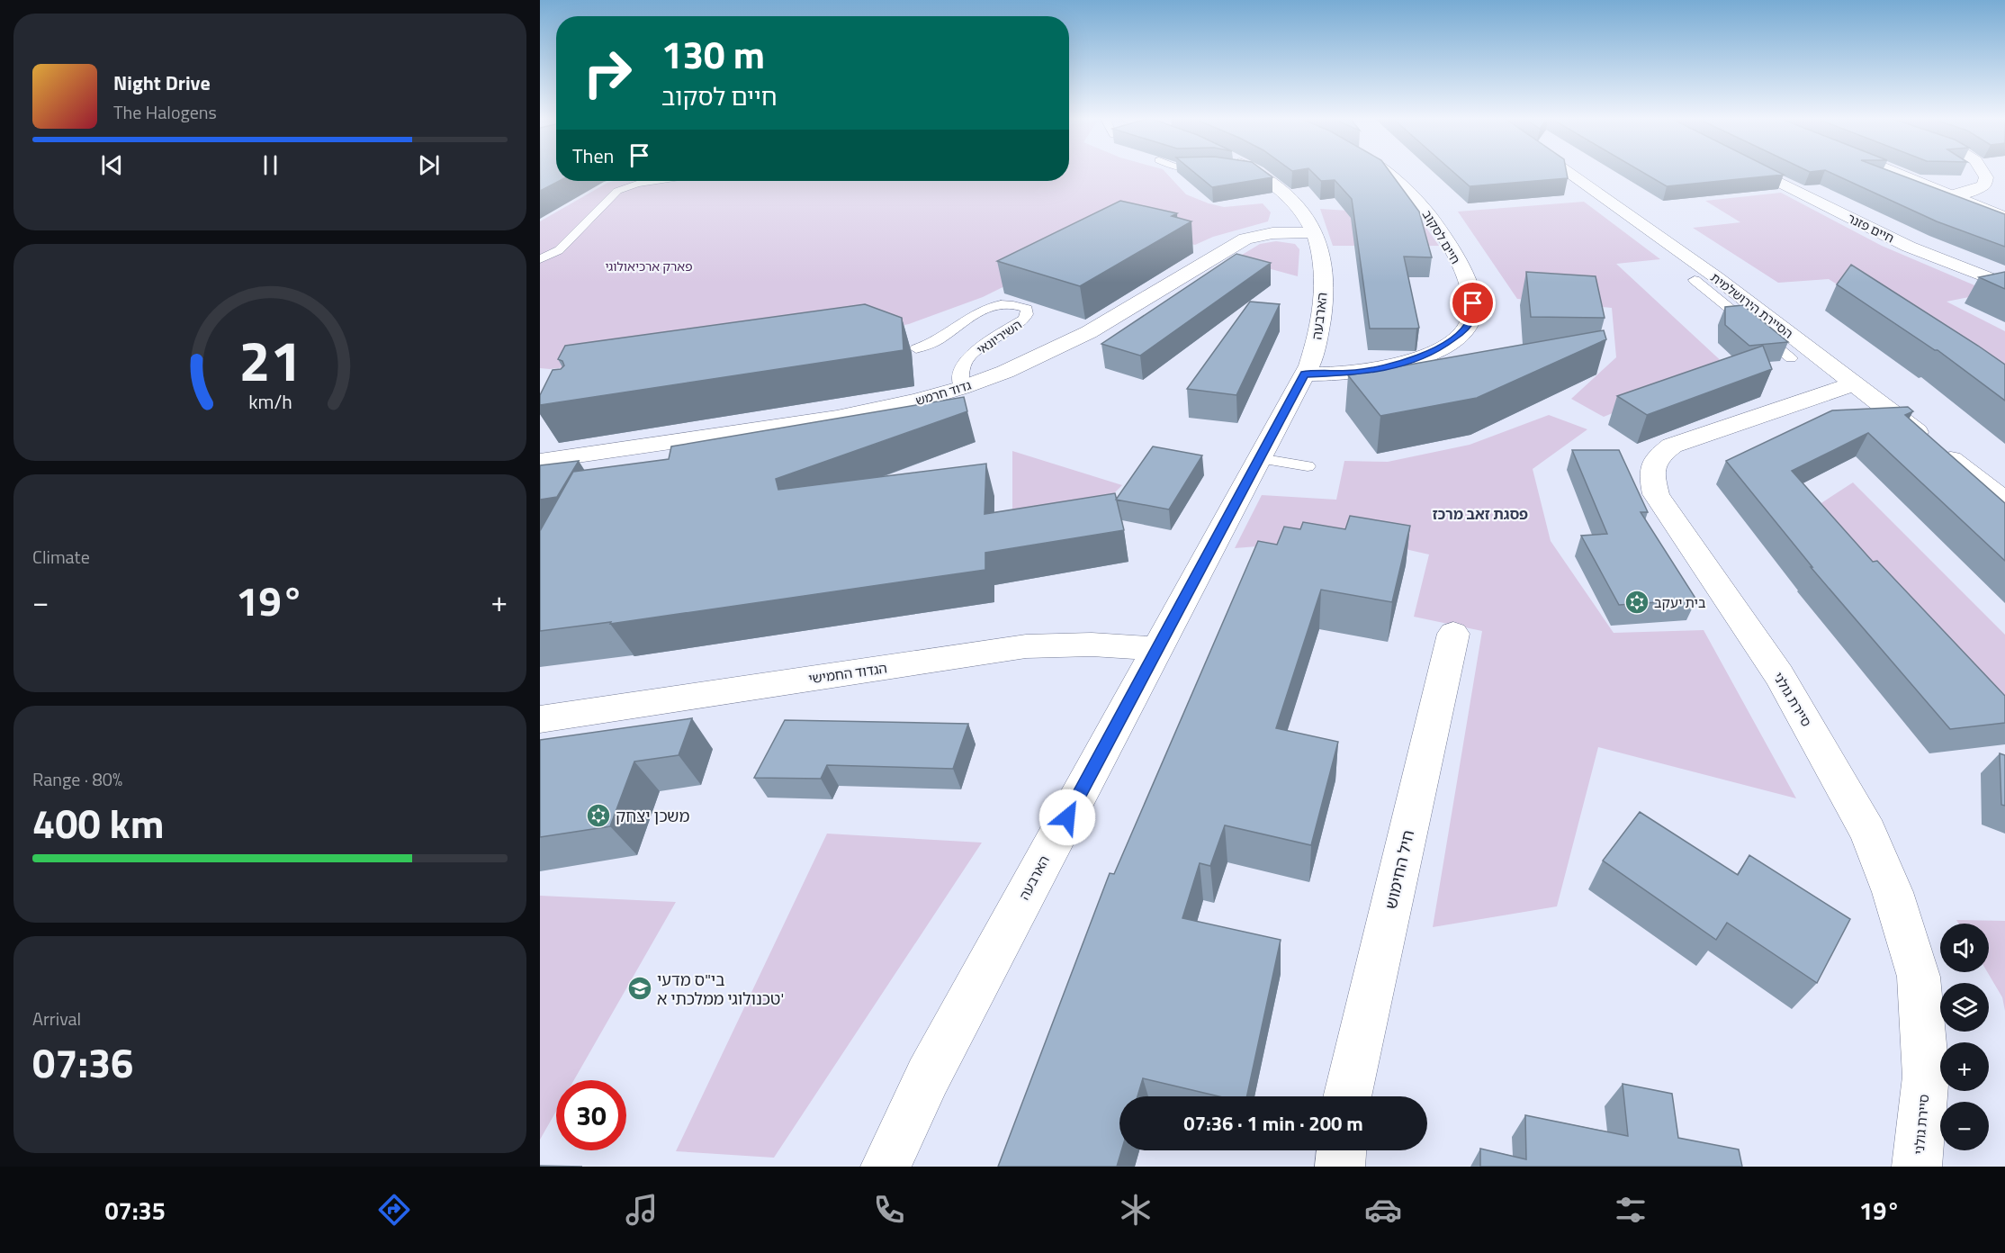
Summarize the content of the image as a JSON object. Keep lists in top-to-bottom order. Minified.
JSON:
{"streets":{"street":["חיים פזנר","חיים לסקוב","הסיירת הירושלמית","הארבעה","גדוד חרמש","הגדוד החמישי","סיירת גולני","חיל החימוש"],"lane":["השיריונאי"]},"crossings":[["חיים לסקוב","הארבעה"],["הסיירת הירושלמית","סיירת גולני"],["הארבעה","גדוד חרמש"],["הארבעה","הגדוד החמישי"],["השיריונאי","גדוד חרמש"]],"districts":["פסגת זאב מרכז"],"parks":["פארק ארכיאולוגי"],"places":{"synagogue":["בית יעקב","משכן יצחק"],"school or university":["בי\"ס מדעי טכנולוגי ממלכתי א'"]},"page":{"turn":["130 m","חיים לסקוב"],"song":["Night Drive","The Halogens"],"then":"Then","tile":["Climate",["Range · 80%","400 km"],["Arrival","07:36"]],"heat":["−","19°","+"],"map_buttons":["+","−"],"limit":"30","trip":"07:36 · 1 min · 200 m","tabs":["07:35","19°"],"gauge":["21","km/h"]}}
